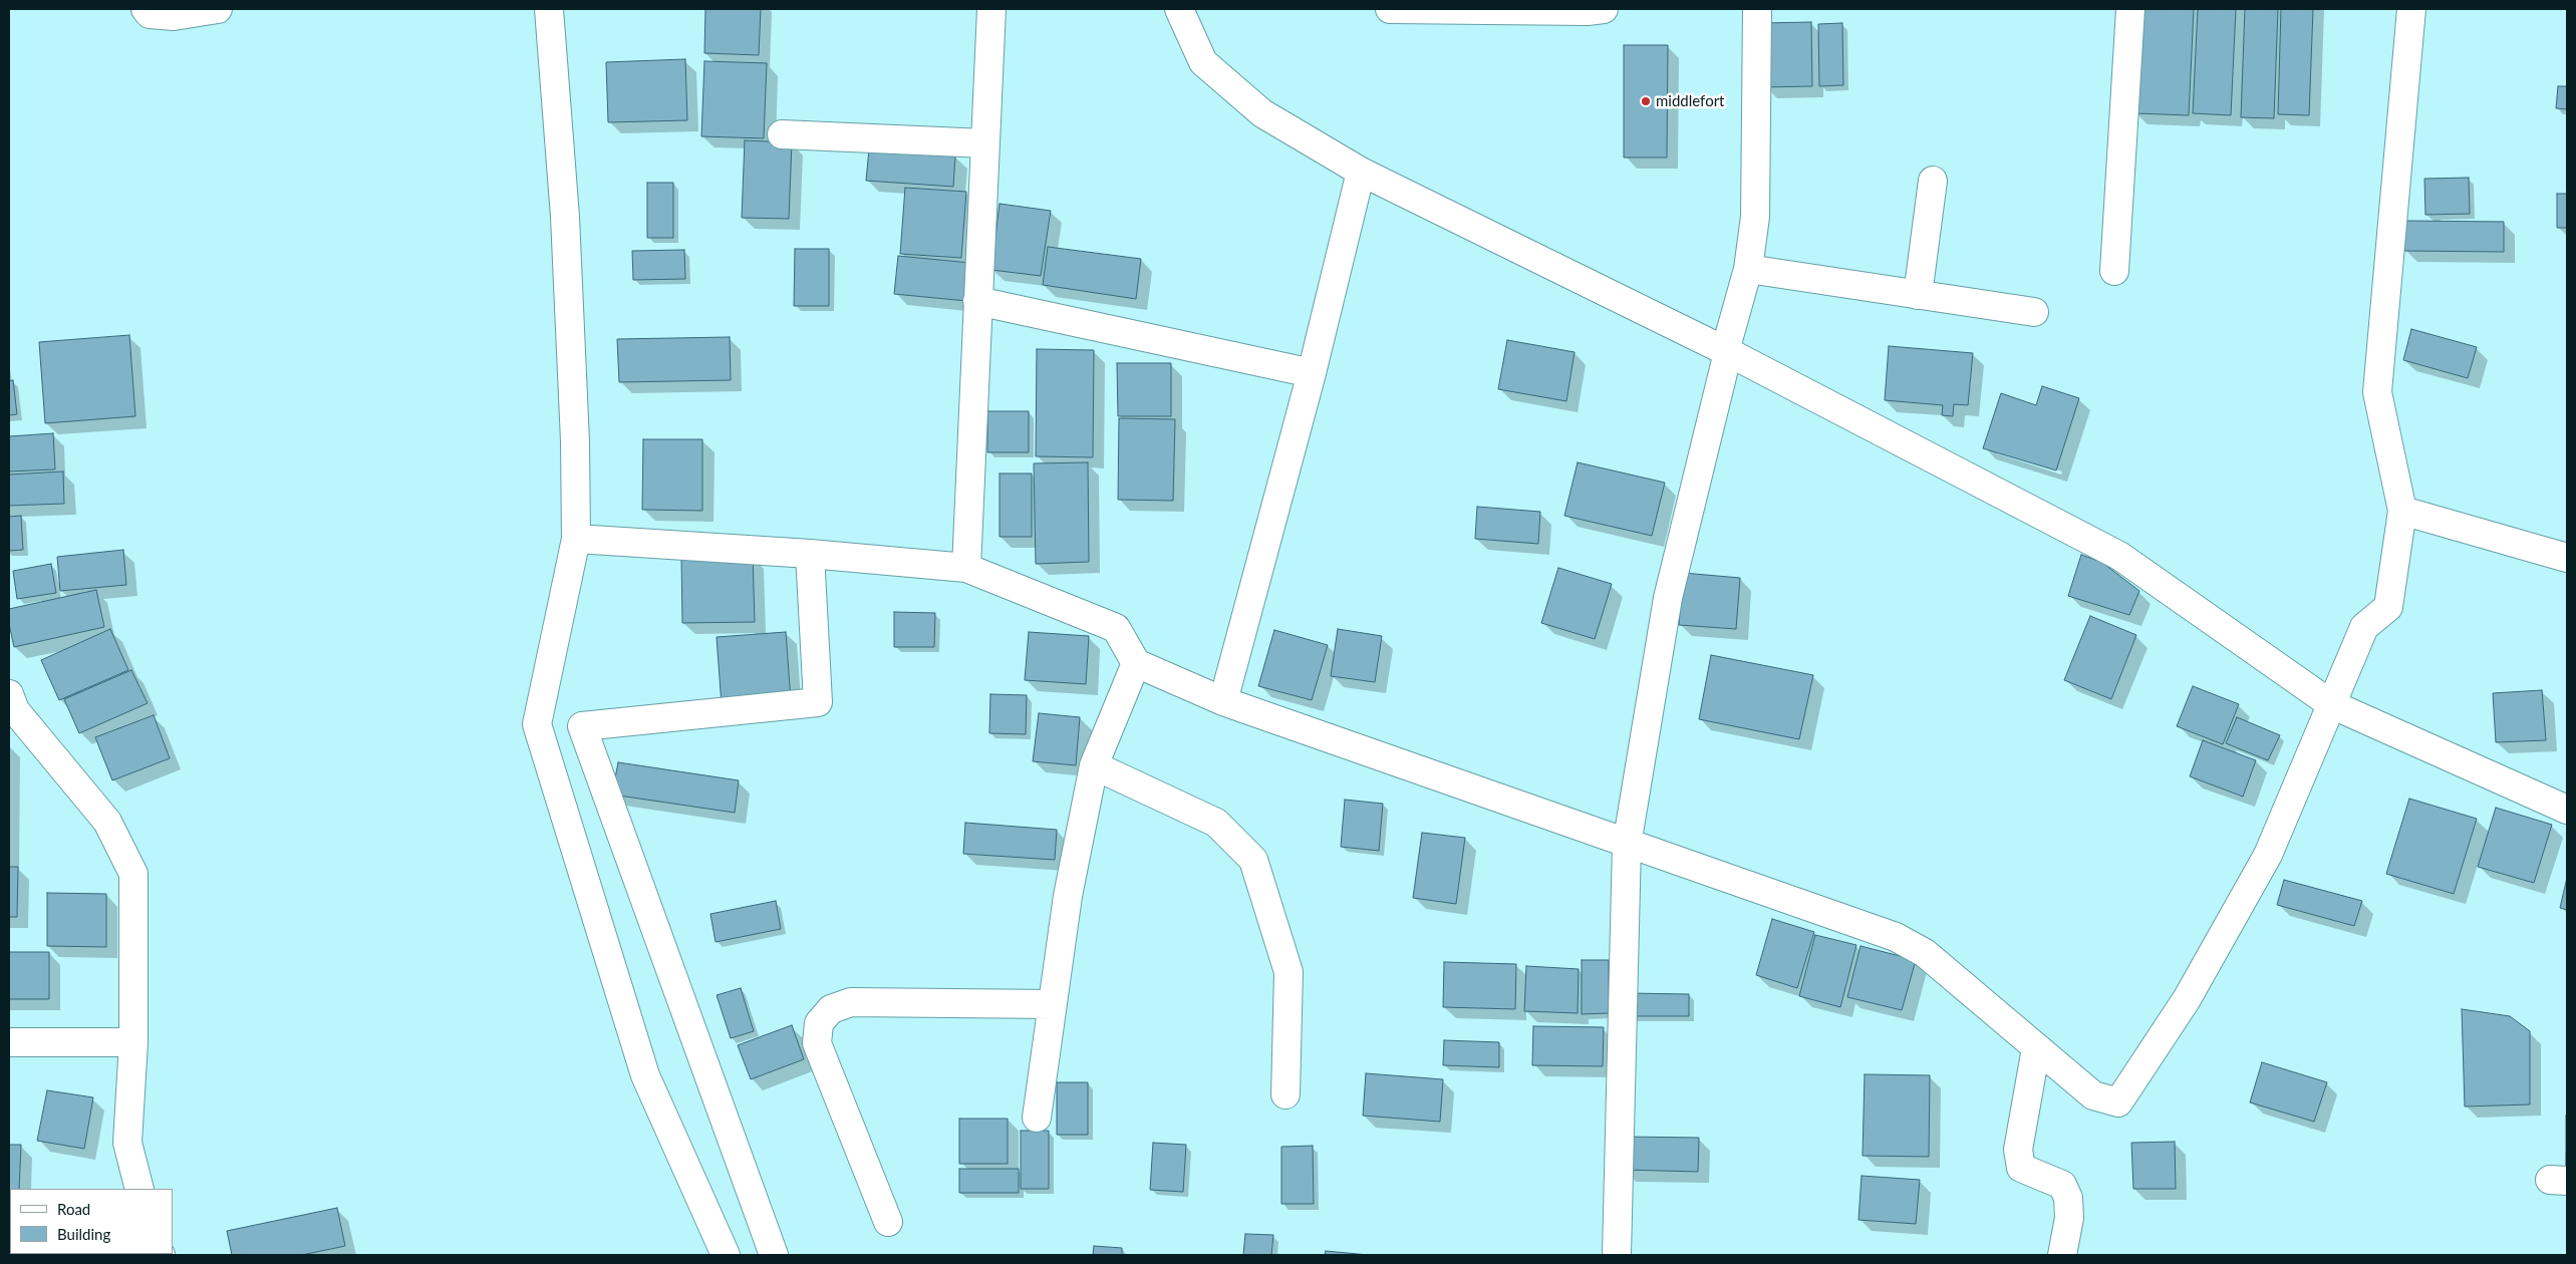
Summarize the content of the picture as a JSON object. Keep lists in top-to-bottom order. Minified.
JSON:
{"places":["middlefort"],"legend":["Road","Building"]}
